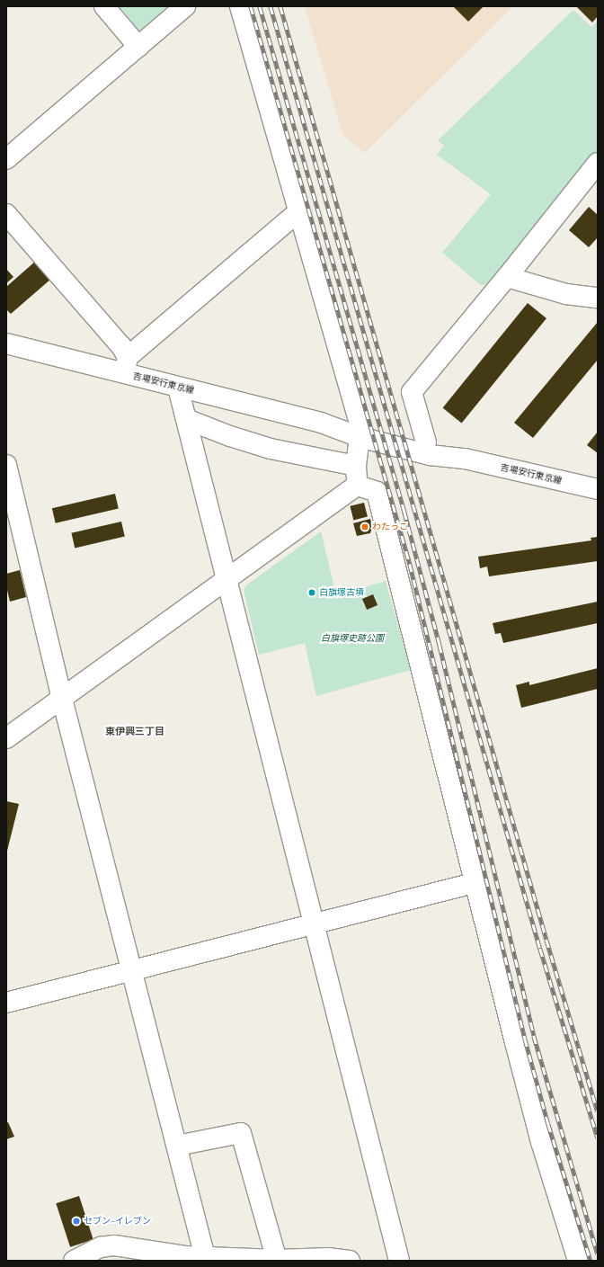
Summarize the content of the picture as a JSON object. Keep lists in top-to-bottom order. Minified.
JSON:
{"streets":{"street":["吉場安行東京線"]},"districts":["東伊興三丁目"],"parks":["白旗塚史跡公園"],"places":["わたっこ","白旗塚古墳","セブン-イレブン"]}
